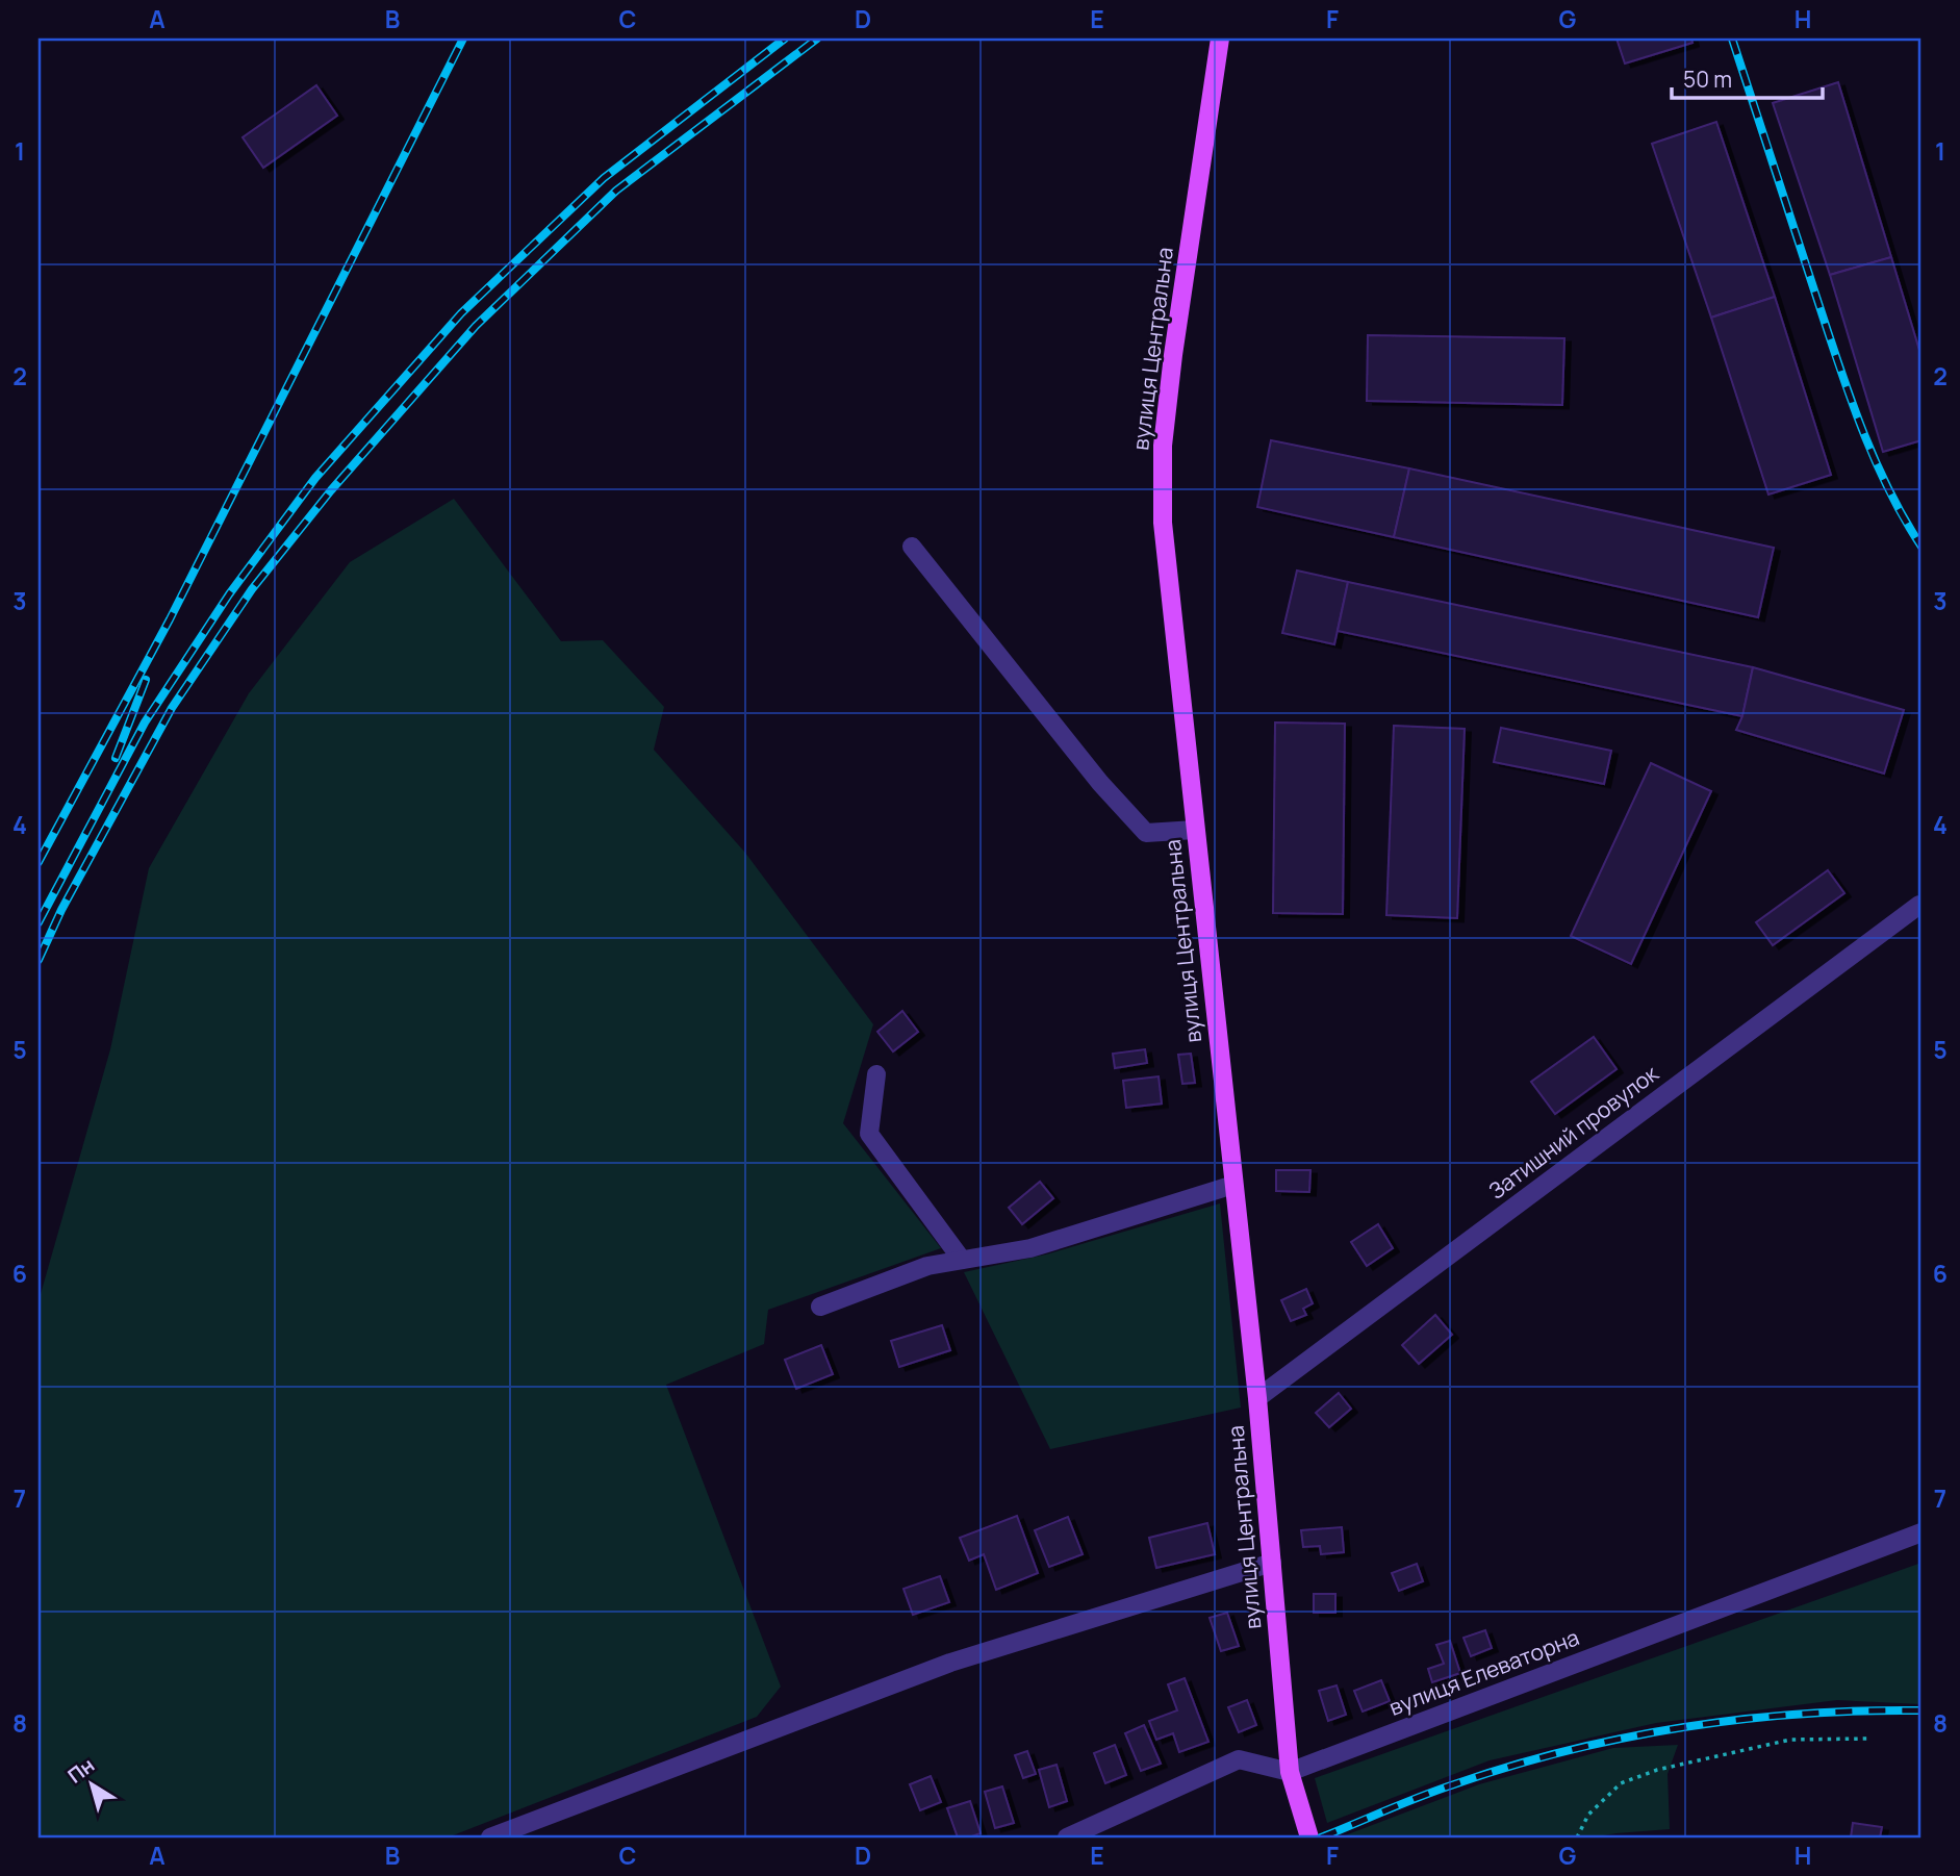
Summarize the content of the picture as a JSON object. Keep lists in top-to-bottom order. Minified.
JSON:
{"streets":{"main road":["вулиця Центральна"],"street":["Затишний провулок","вулиця Елеваторна"]},"crossings":[["вулиця Центральна","Затишний провулок"],["вулиця Центральна","вулиця Елеваторна"]],"scale_bar":"50 m","north":"top left","grid":{"columns":["A","B","C","D","E","F","G","H"],"rows":["1","2","3","4","5","6","7","8"]}}
